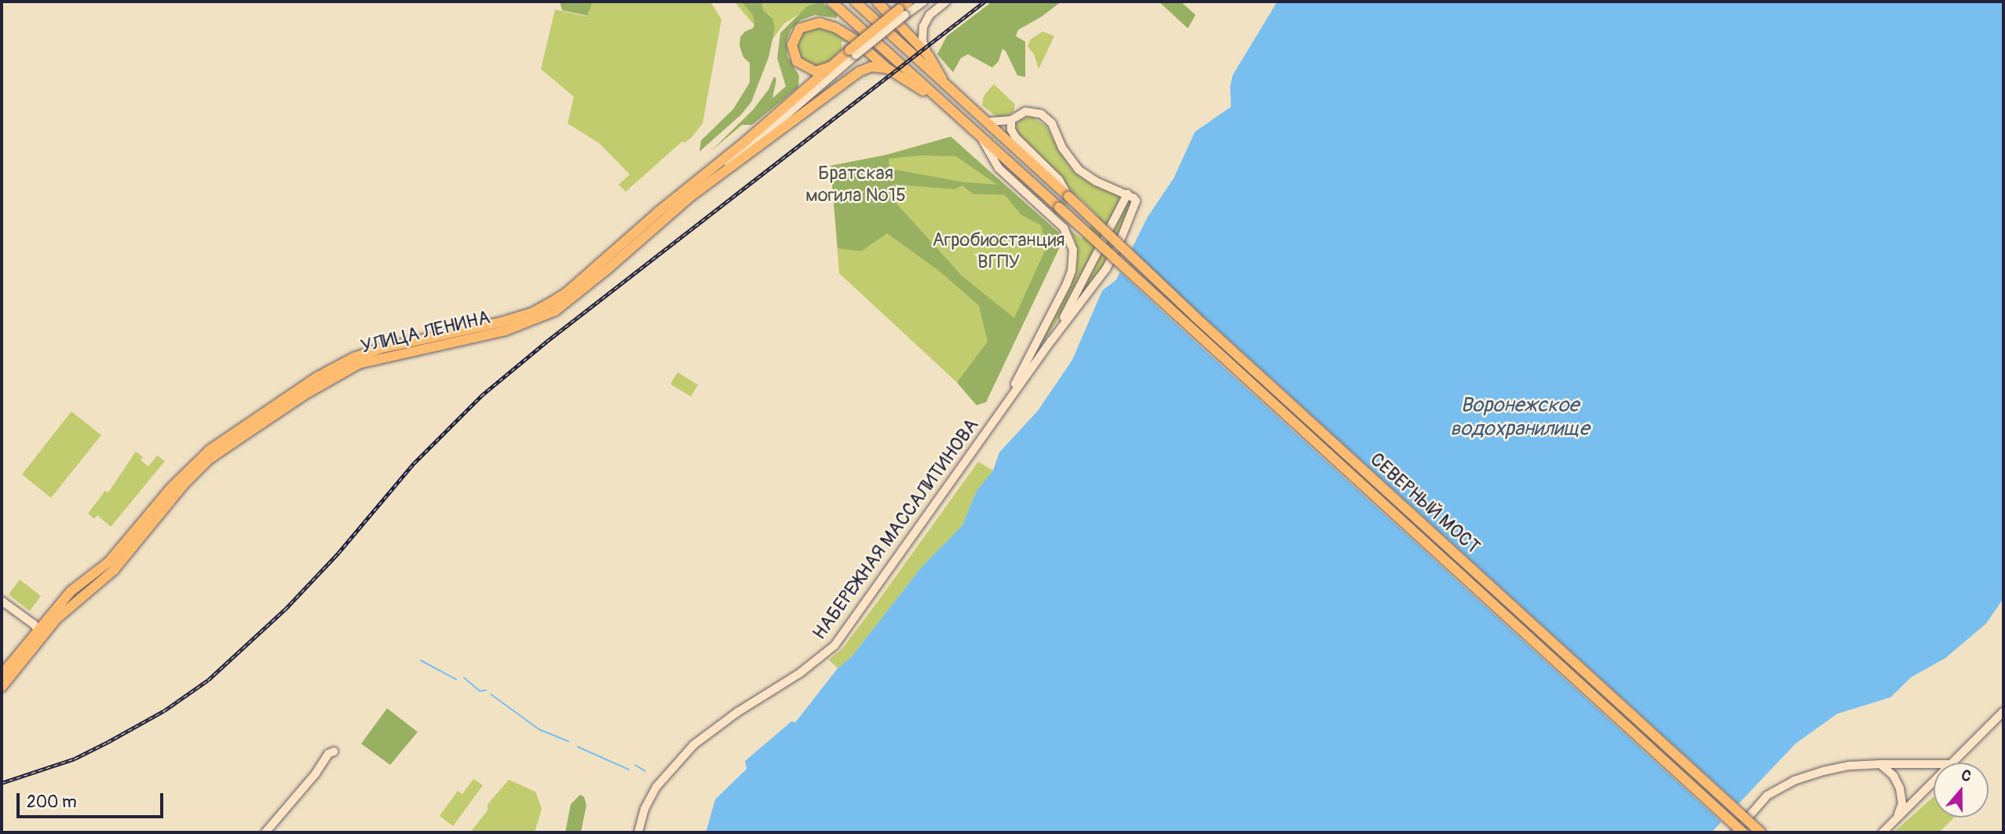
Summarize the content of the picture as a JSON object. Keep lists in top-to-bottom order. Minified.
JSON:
{"streets":{"main road":["УЛИЦА ЛЕНИНА","СЕВЕРНЫЙ МОСТ","НАБЕРЕЖНАЯ МАССАЛИТИНОВА"]},"water":["Воронежское водохранилище"],"parks":["Братская могила №15","Агробиостанция ВГПУ"],"scale_bar":"200 m","north":"top"}
